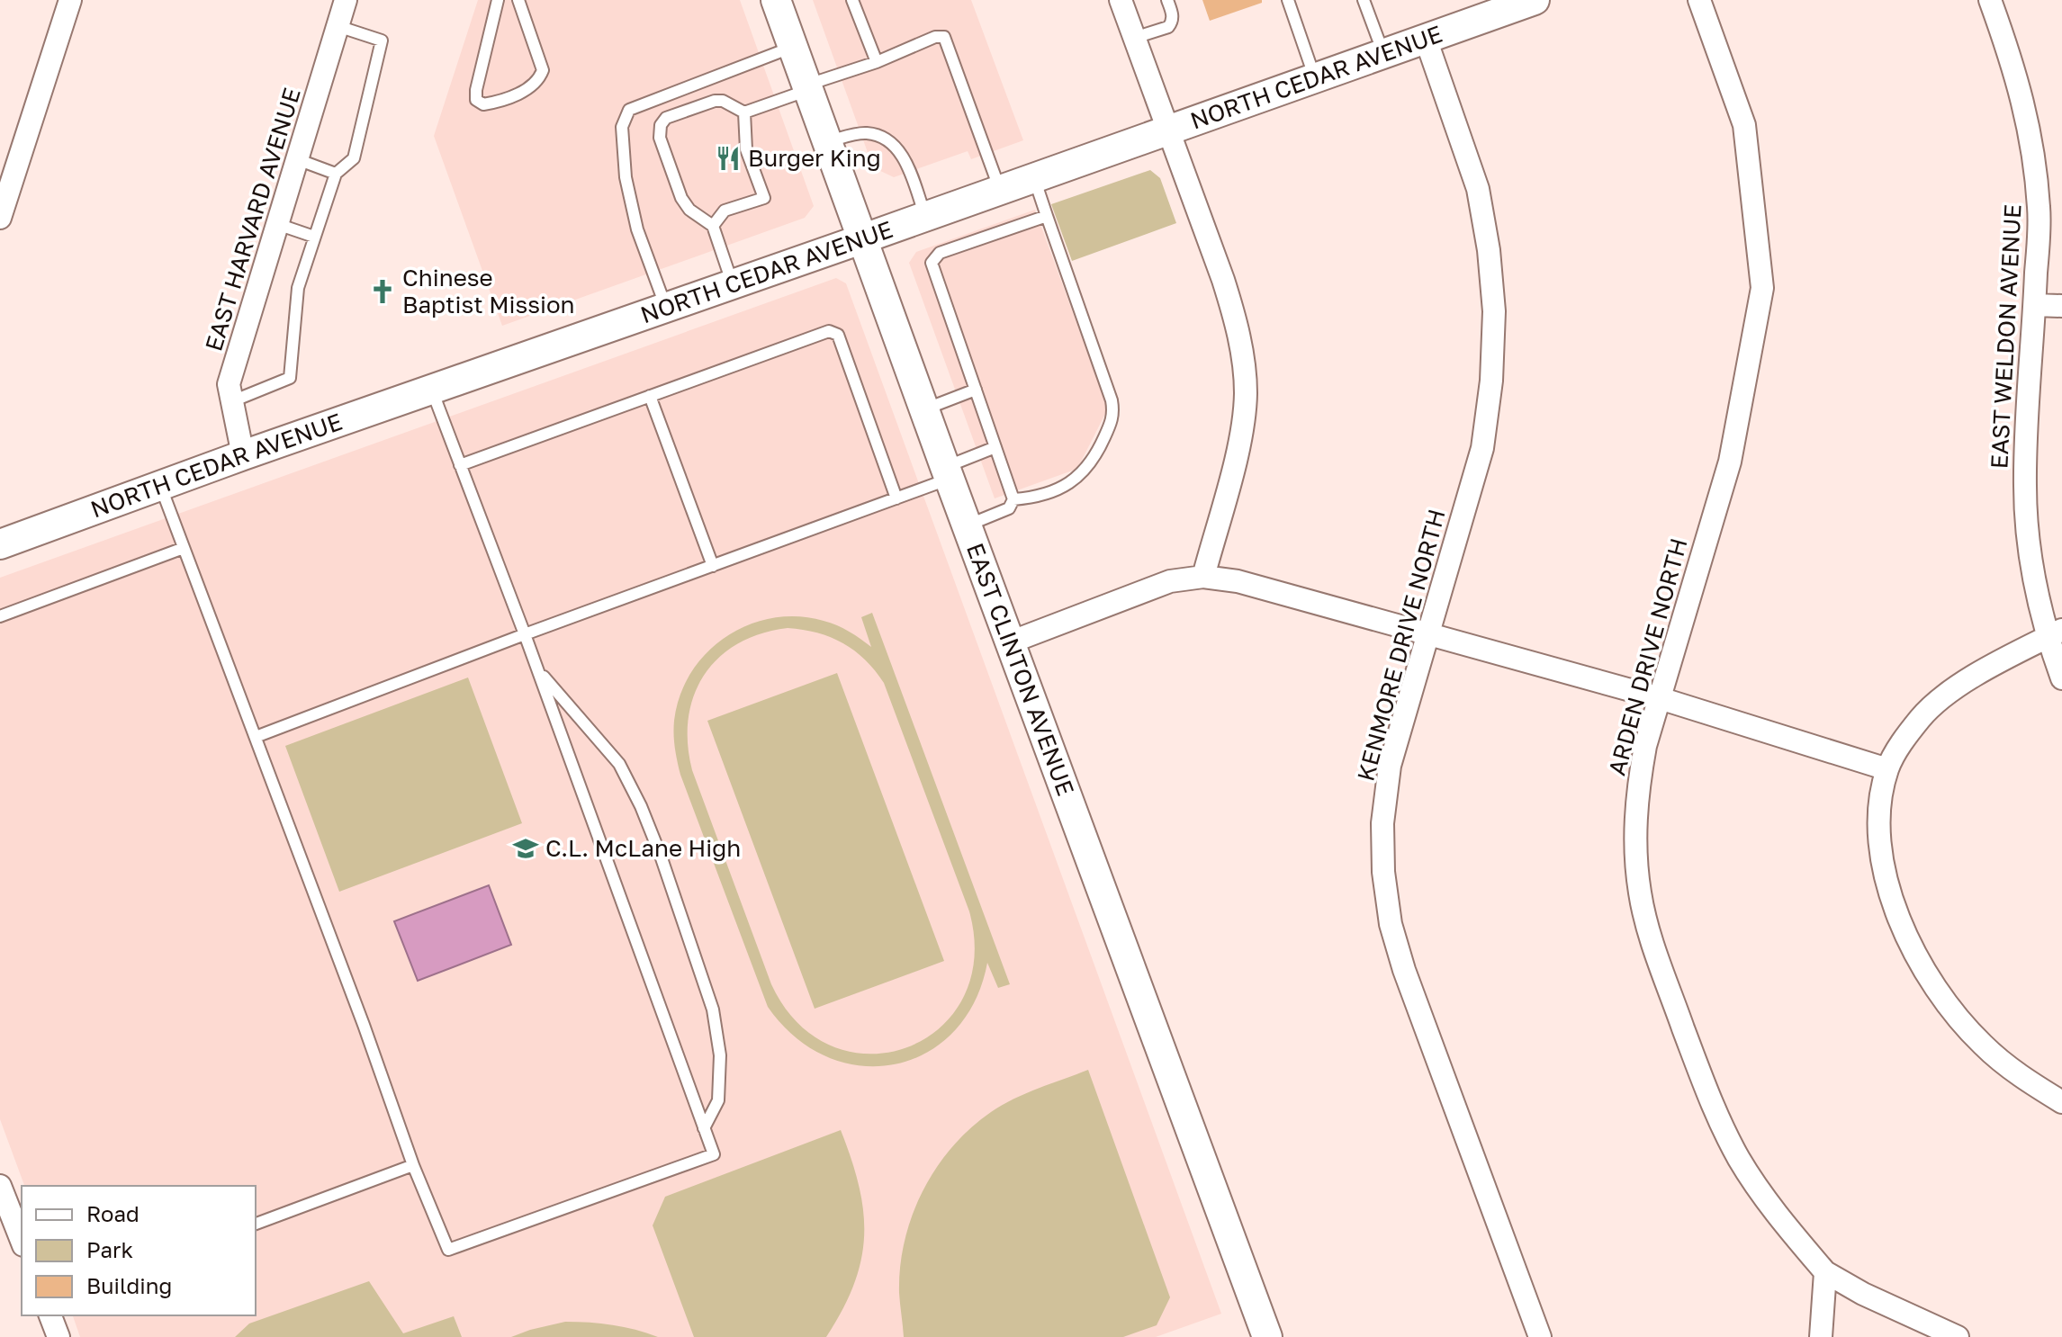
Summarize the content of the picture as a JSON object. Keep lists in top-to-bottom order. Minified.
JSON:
{"streets":{"main road":["NORTH CEDAR AVENUE","EAST CLINTON AVENUE"],"street":["EAST HARVARD AVENUE","EAST WELDON AVENUE","KENMORE DRIVE NORTH","ARDEN DRIVE NORTH"]},"crossings":[["NORTH CEDAR AVENUE","EAST HARVARD AVENUE"],["NORTH CEDAR AVENUE","KENMORE DRIVE NORTH"],["NORTH CEDAR AVENUE","EAST CLINTON AVENUE"]],"places":{"restaurant":["Burger King"],"church":["Chinese Baptist Mission"],"school or university":["C.L. McLane High"]},"legend":["Road","Park","Building"]}
